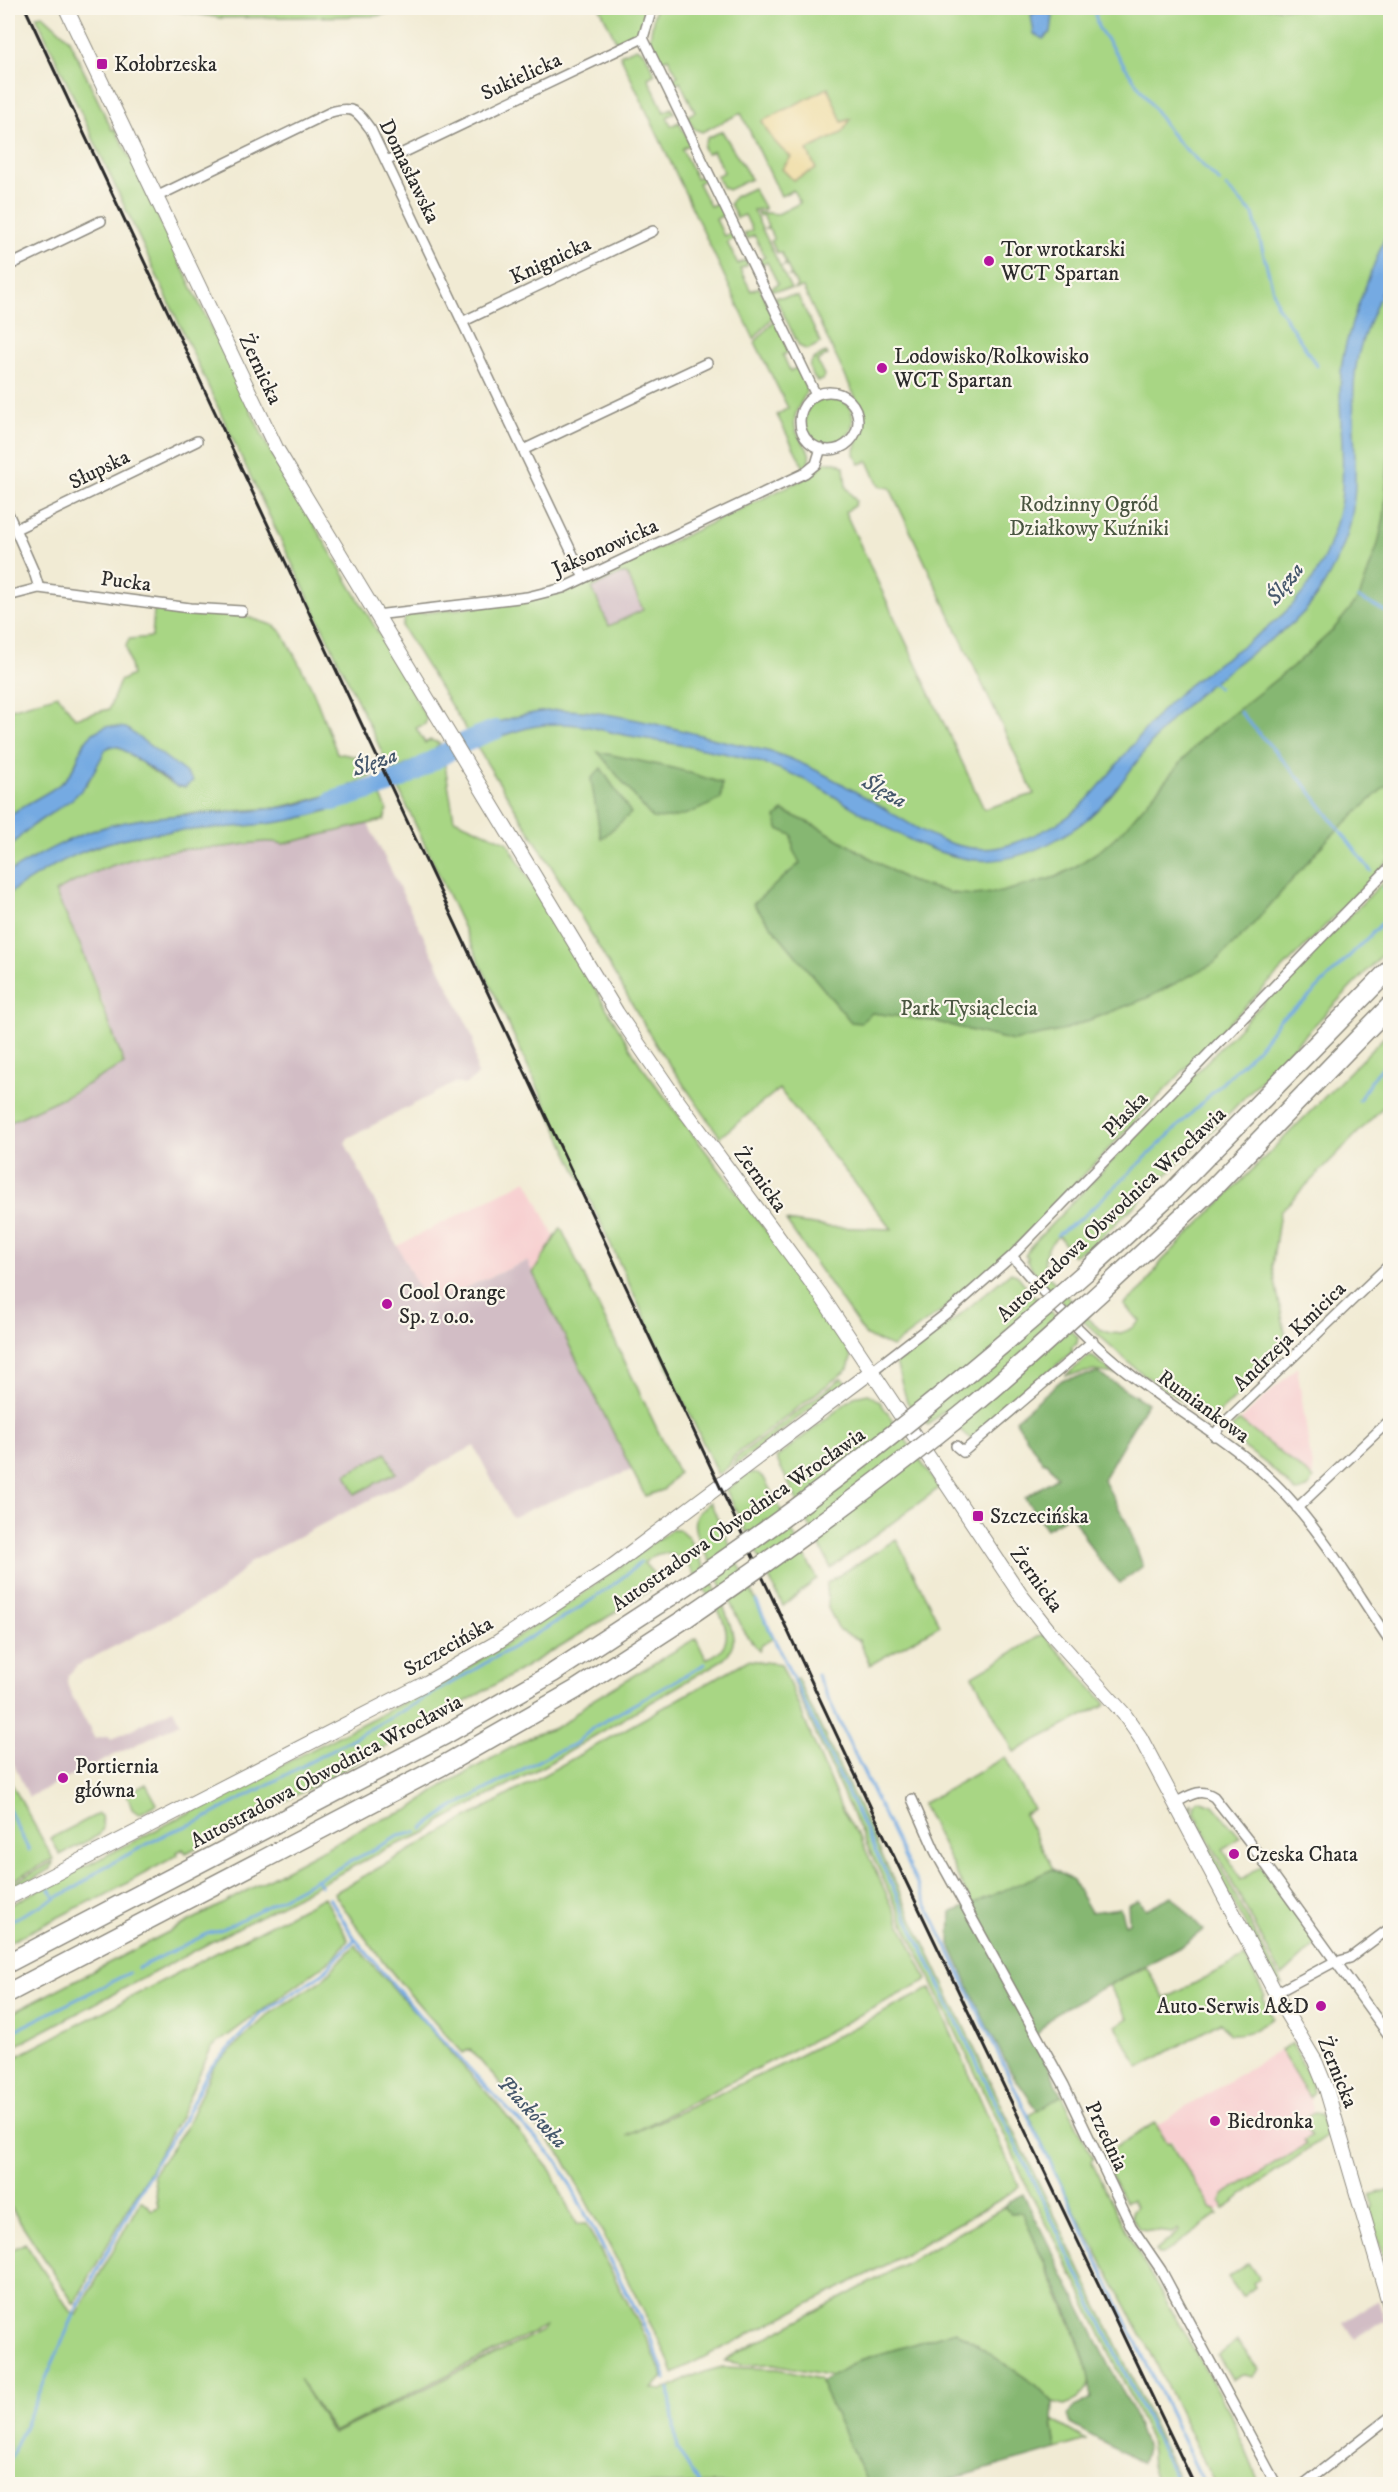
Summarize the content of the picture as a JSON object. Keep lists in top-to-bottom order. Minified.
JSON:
{"streets":{"highway":["Autostradowa Obwodnica Wrocławia"],"street":["Sukielicka","Domasławska","Knignicka","Żernicka","Słupska","Jaksonowicka","Pucka","Płaska","Andrzeja Kmicica","Rumiankowa","Szczecińska","Przednia"]},"crossings":[["Sukielicka","Domasławska"],["Domasławska","Knignicka"],["Domasławska","Żernicka"],["Domasławska","Jaksonowicka"],["Żernicka","Jaksonowicka"],["Żernicka","Płaska"],["Żernicka","Szczecińska"],["Płaska","Rumiankowa"],["Płaska","Szczecińska"],["Andrzeja Kmicica","Rumiankowa"]],"water":["Ślęza","Piaskówka"],"parks":["Rodzinny Ogród Działkowy Kuźniki","Park Tysiąclecia"],"places":{"transit":["Kołobrzeska","Szczecińska"],"other":["Tor wrotkarski WCT Spartan","Lodowisko/Rolkowisko WCT Spartan","Cool Orange Sp. z o.o.","Portiernia główna","Czeska Chata","Auto-Serwis A&D","Biedronka"]}}
